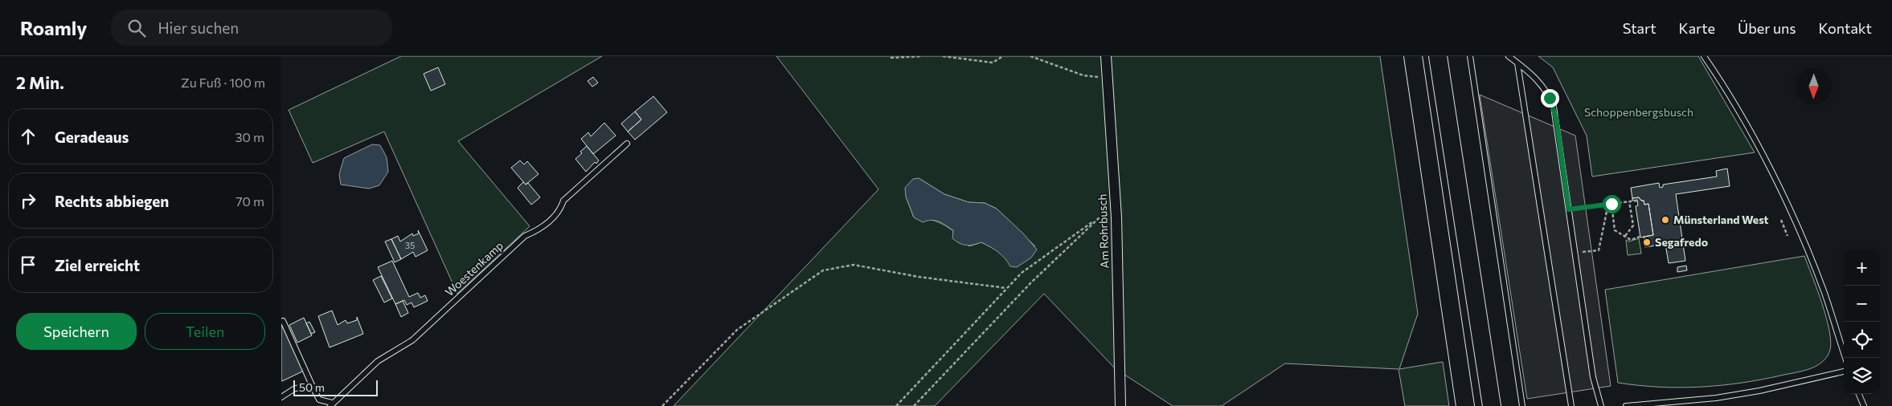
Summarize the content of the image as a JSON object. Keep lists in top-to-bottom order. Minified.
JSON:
{"streets":{"street":["Am Rohrbusch"],"lane":["Woestenkamp"]},"parks":["Schoppenbergsbusch"],"places":["Münsterland West","Segafredo"],"house_numbers":["35"],"scale_bar":"50 m","north":"bottom","page":{"header":"Roamly","search":"Hier suchen","nav":["Start","Karte","Über uns","Kontakt"],"heading":["2 Min.","Zu Fuß · 100 m"],"list":[["Geradeaus","30 m"],["Rechts abbiegen","70 m"],"Ziel erreicht"],"map_buttons":["+","−"],"buttons":["Speichern","Teilen"],"scale":"50 m"}}
